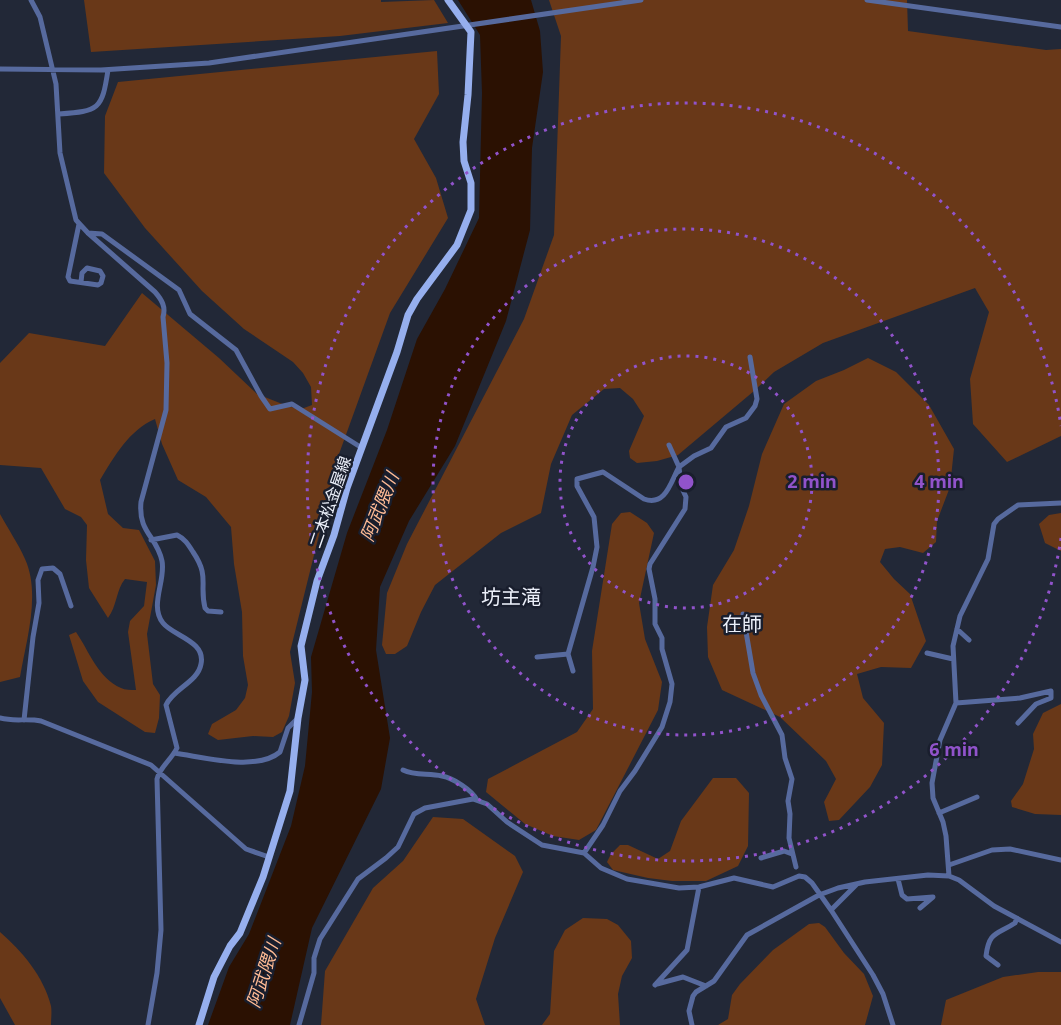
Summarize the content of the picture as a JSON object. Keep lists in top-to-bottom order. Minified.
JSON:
{"streets":{"main road":["二本松金屋線"]},"districts":["坊主滝","在師"],"water":["阿武隈川"],"rings":["2 min","4 min","6 min"]}
